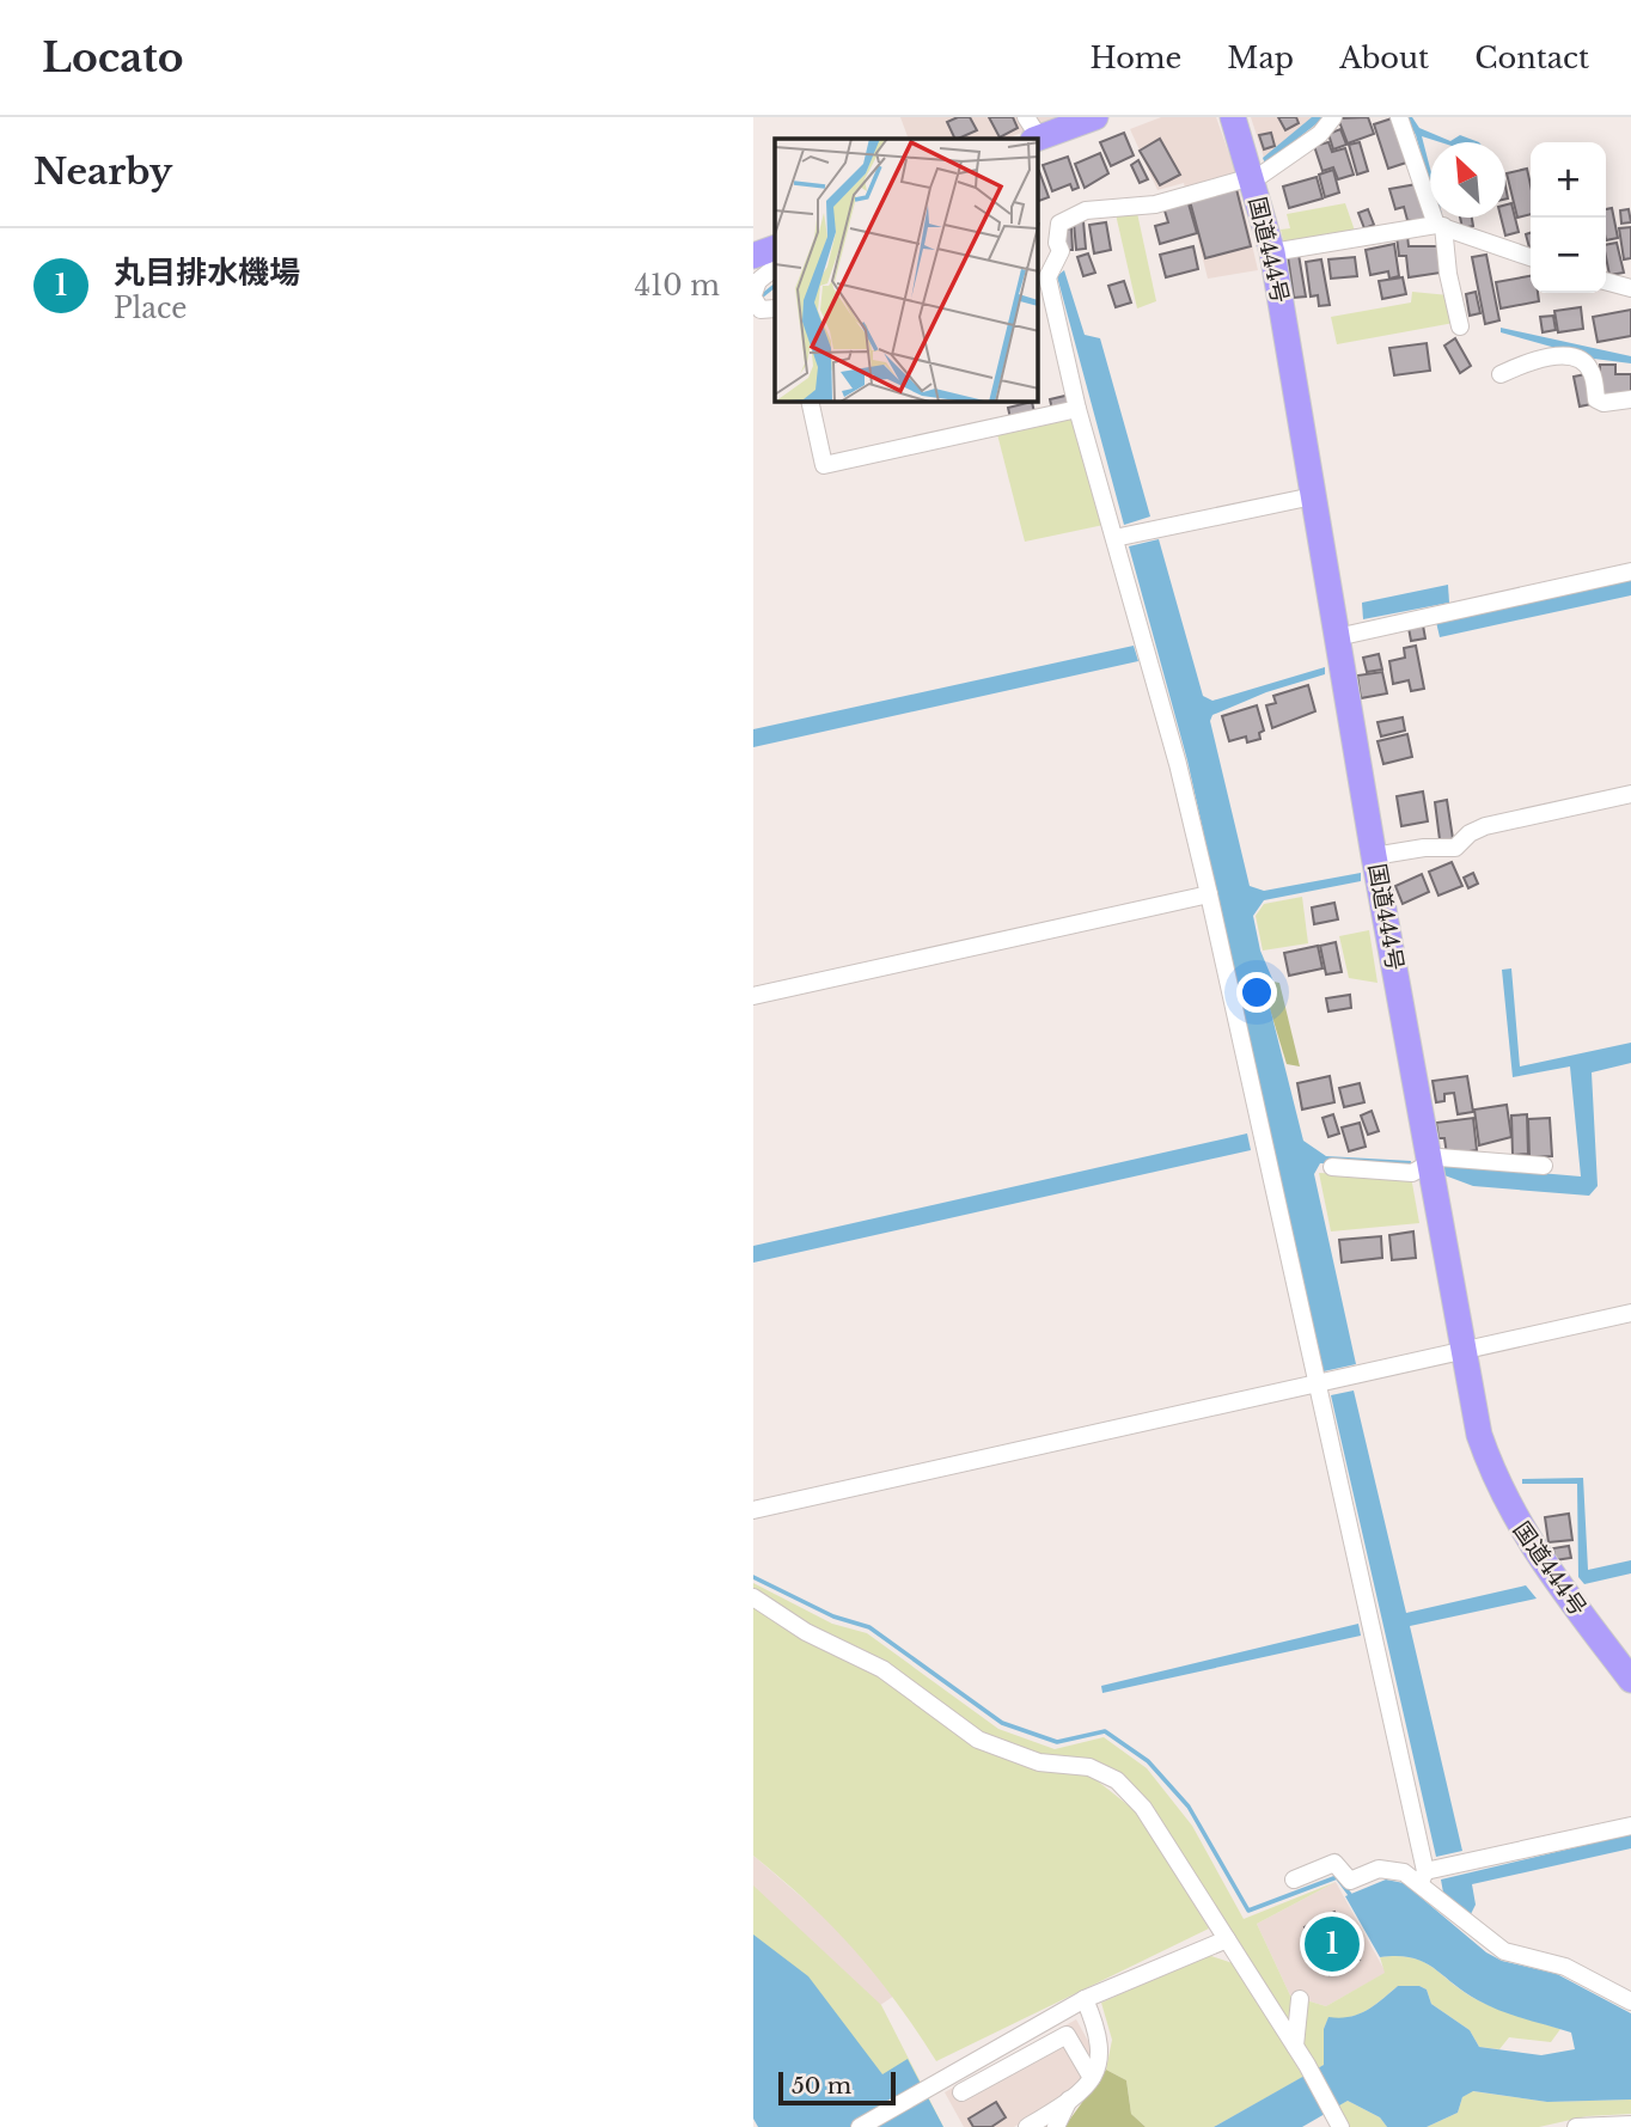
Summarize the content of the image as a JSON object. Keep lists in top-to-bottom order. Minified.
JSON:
{"streets":{"highway":["国道444号"]},"scale_bar":"50 m","north":"top left","page":{"header":"Locato","nav":["Home","Map","About","Contact"],"heading":"Nearby","map_buttons":["+","−"],"list":[{"mark":"1","name":"丸目排水機場","note":"Place","value":"410 m"}],"pins":"1","scale":"50 m"}}
